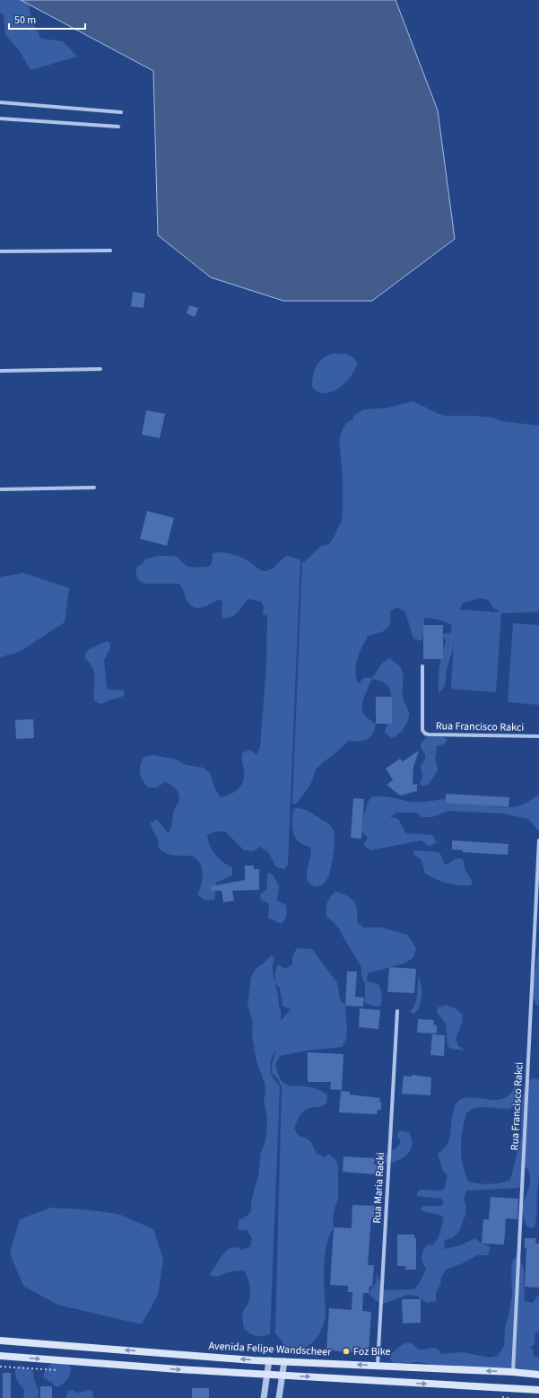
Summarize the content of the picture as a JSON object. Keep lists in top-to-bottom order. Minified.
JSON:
{"streets":{"main road":["Avenida Felipe Wandscheer"],"street":["Rua Francisco Rakci","Rua Maria Racki"]},"crossings":[["Rua Francisco Rakci","Avenida Felipe Wandscheer"],["Rua Maria Racki","Avenida Felipe Wandscheer"]],"places":["Foz Bike"],"scale_bar":"50 m"}
